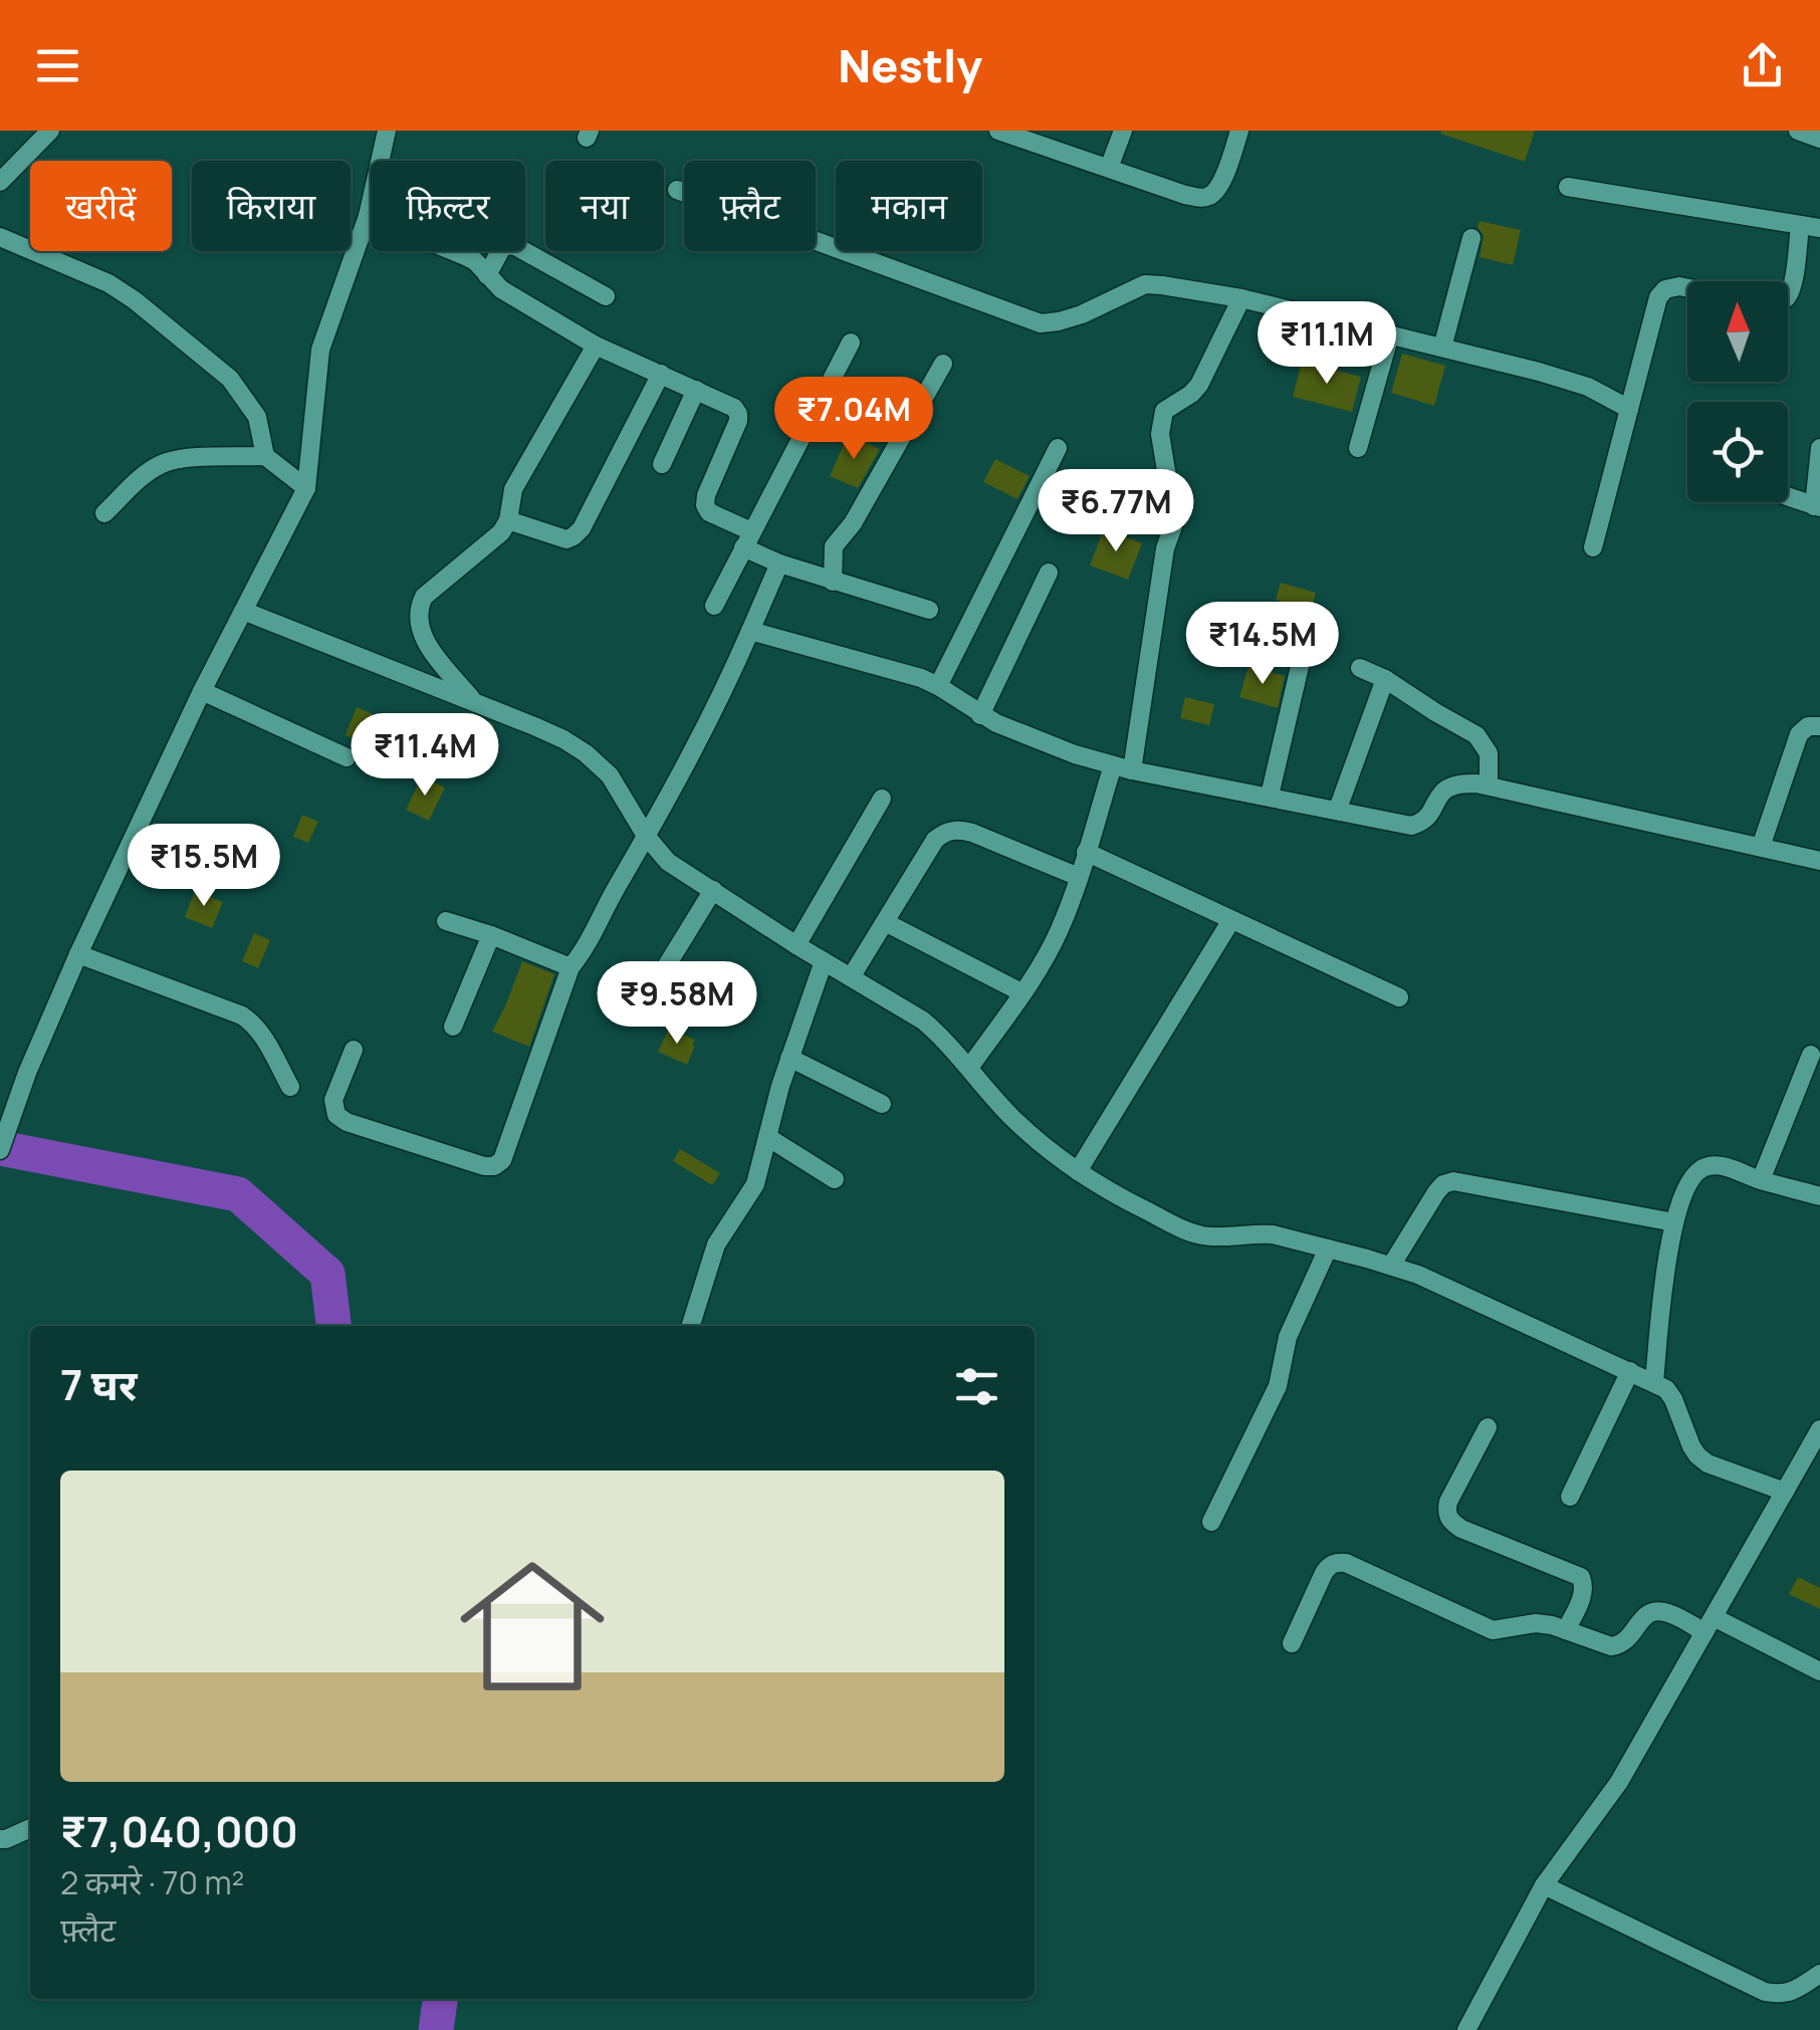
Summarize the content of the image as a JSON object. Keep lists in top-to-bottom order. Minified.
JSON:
{"north":"top","page":{"header":"Nestly","chip":["खरीदें","किराया","फ़िल्टर","नया","फ़्लैट","मकान"],"price":["₹11.1M","₹7.04M","₹6.77M","₹14.5M","₹11.4M","₹15.5M","₹9.58M"],"heading":"7 घर","list":[{"name":"₹7,040,000","note":"2 कमरे · 70 m² · फ़्लैट"}]}}
